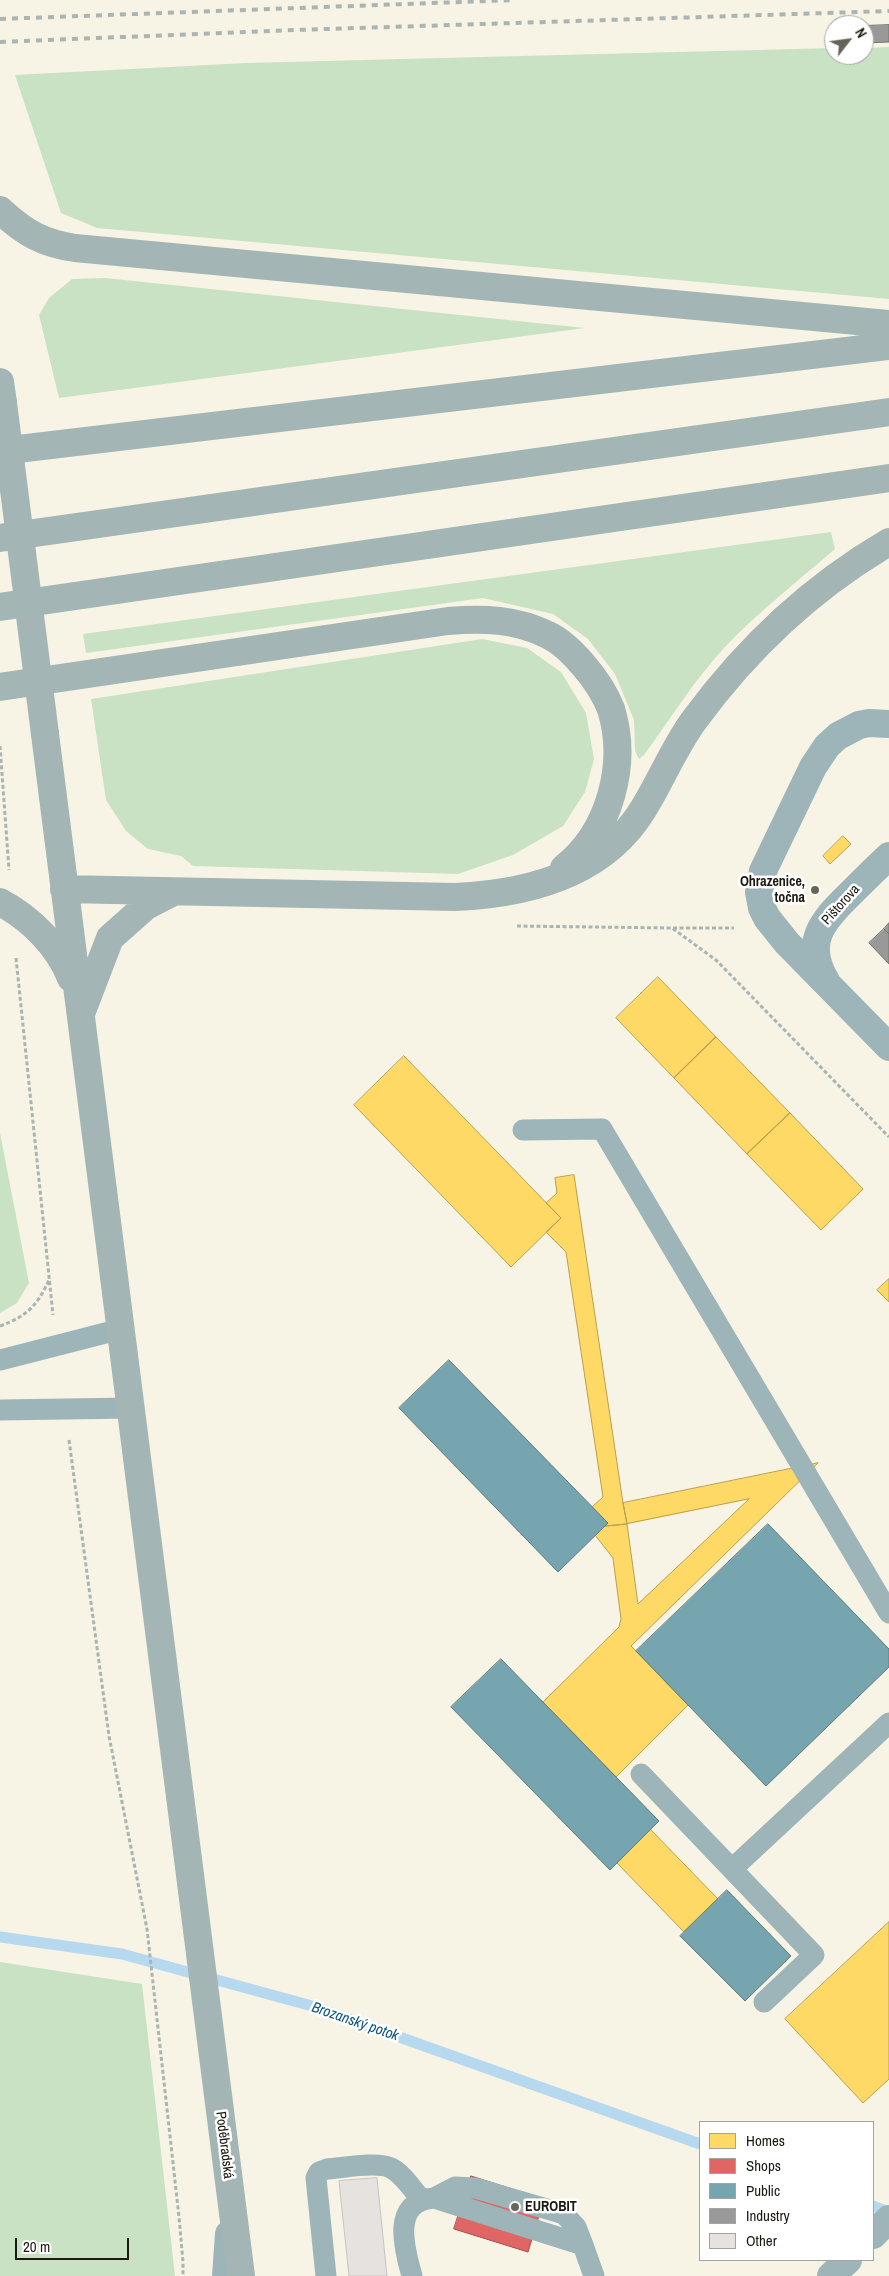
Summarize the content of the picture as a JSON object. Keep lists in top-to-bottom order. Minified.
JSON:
{"streets":{"main road":["Poděbradská"],"street":["Pištorova"]},"water":["Brozanský potok"],"places":["Ohrazenice, točna","EUROBIT"],"legend":["Homes","Shops","Public","Industry","Other"],"scale_bar":"20 m","north":"top right"}
